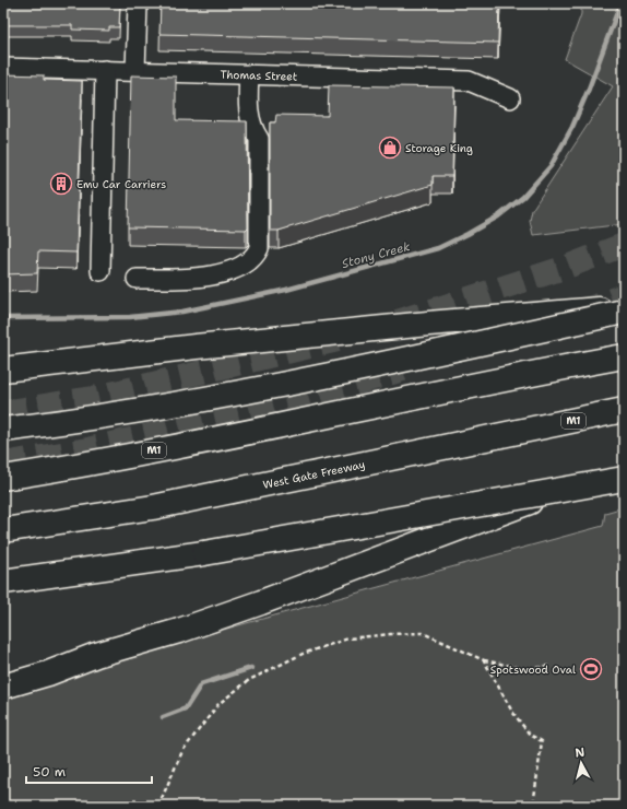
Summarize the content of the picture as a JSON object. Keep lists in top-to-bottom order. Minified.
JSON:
{"streets":{"highway":["M1","West Gate Freeway"],"street":["Thomas Street"]},"water":["Stony Creek"],"places":{"shop":["Storage King"],"building":["Emu Car Carriers"],"sports":["Spotswood Oval"]},"scale_bar":"50 m","north":"top"}
